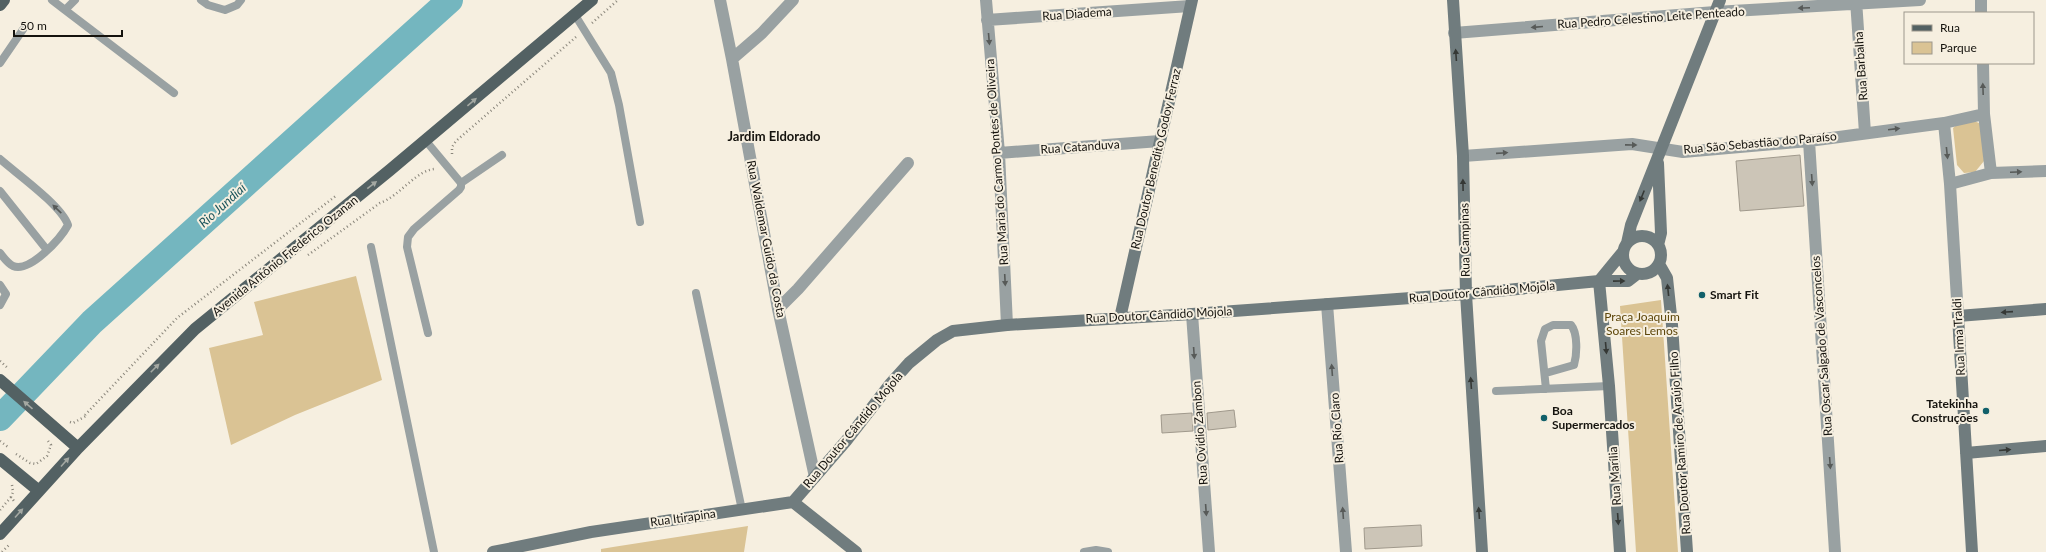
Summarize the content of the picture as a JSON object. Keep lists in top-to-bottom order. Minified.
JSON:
{"streets":{"main road":["Avenida Antônio Frederico Ozanan"],"street":["Rua Diadema","Rua Pedro Celestino Leite Penteado","Rua Barbalha","Rua São Sebastião do Paraíso","Rua Catanduva","Rua Doutor Benedito Godoy Ferraz","Rua Maria do Carmo Pontes de Oliveira","Rua Waldemar Guido da Costa","Rua Campinas","Rua Doutor Cândido Mojola","Rua Irma Traldi","Rua Oscar Salgado de Vasconcelos","Rua Río Claro","Rua Ovídio Zambon","Rua Doutor Ramiro de Araújo Filho","Rua Marília","Rua Itirapina"]},"crossings":[["Rua Diadema","Rua Doutor Benedito Godoy Ferraz"],["Rua Diadema","Rua Maria do Carmo Pontes de Oliveira"],["Rua Pedro Celestino Leite Penteado","Rua Barbalha"],["Rua Pedro Celestino Leite Penteado","Rua Campinas"],["Rua Barbalha","Rua São Sebastião do Paraíso"],["Rua São Sebastião do Paraíso","Rua Campinas"],["Rua São Sebastião do Paraíso","Rua Irma Traldi"],["Rua São Sebastião do Paraíso","Rua Oscar Salgado de Vasconcelos"],["Rua Catanduva","Rua Doutor Benedito Godoy Ferraz"],["Rua Catanduva","Rua Maria do Carmo Pontes de Oliveira"],["Rua Doutor Benedito Godoy Ferraz","Rua Doutor Cândido Mojola"],["Rua Maria do Carmo Pontes de Oliveira","Rua Doutor Cândido Mojola"],["Rua Waldemar Guido da Costa","Rua Doutor Cândido Mojola"],["Rua Campinas","Rua Doutor Cândido Mojola"],["Rua Doutor Cândido Mojola","Rua Río Claro"],["Rua Doutor Cândido Mojola","Rua Ovídio Zambon"],["Rua Doutor Cândido Mojola","Rua Doutor Ramiro de Araújo Filho"],["Rua Doutor Cândido Mojola","Rua Marília"],["Rua Doutor Cândido Mojola","Rua Itirapina"]],"one_way":["Rua Pedro Celestino Leite Penteado","Rua São Sebastião do Paraíso","Rua Maria do Carmo Pontes de Oliveira","Rua Campinas","Avenida Antônio Frederico Ozanan","Rua Oscar Salgado de Vasconcelos","Rua Río Claro","Rua Ovídio Zambon","Rua Doutor Ramiro de Araújo Filho","Rua Marília"],"districts":["Jardim Eldorado"],"water":["Rio Jundiaí"],"parks":["Praça Joaquim Soares Lemos"],"places":["Smart Fit","Tatekinha Construções","Boa Supermercados"],"legend":["Rua","Parque"],"scale_bar":"50 m"}
